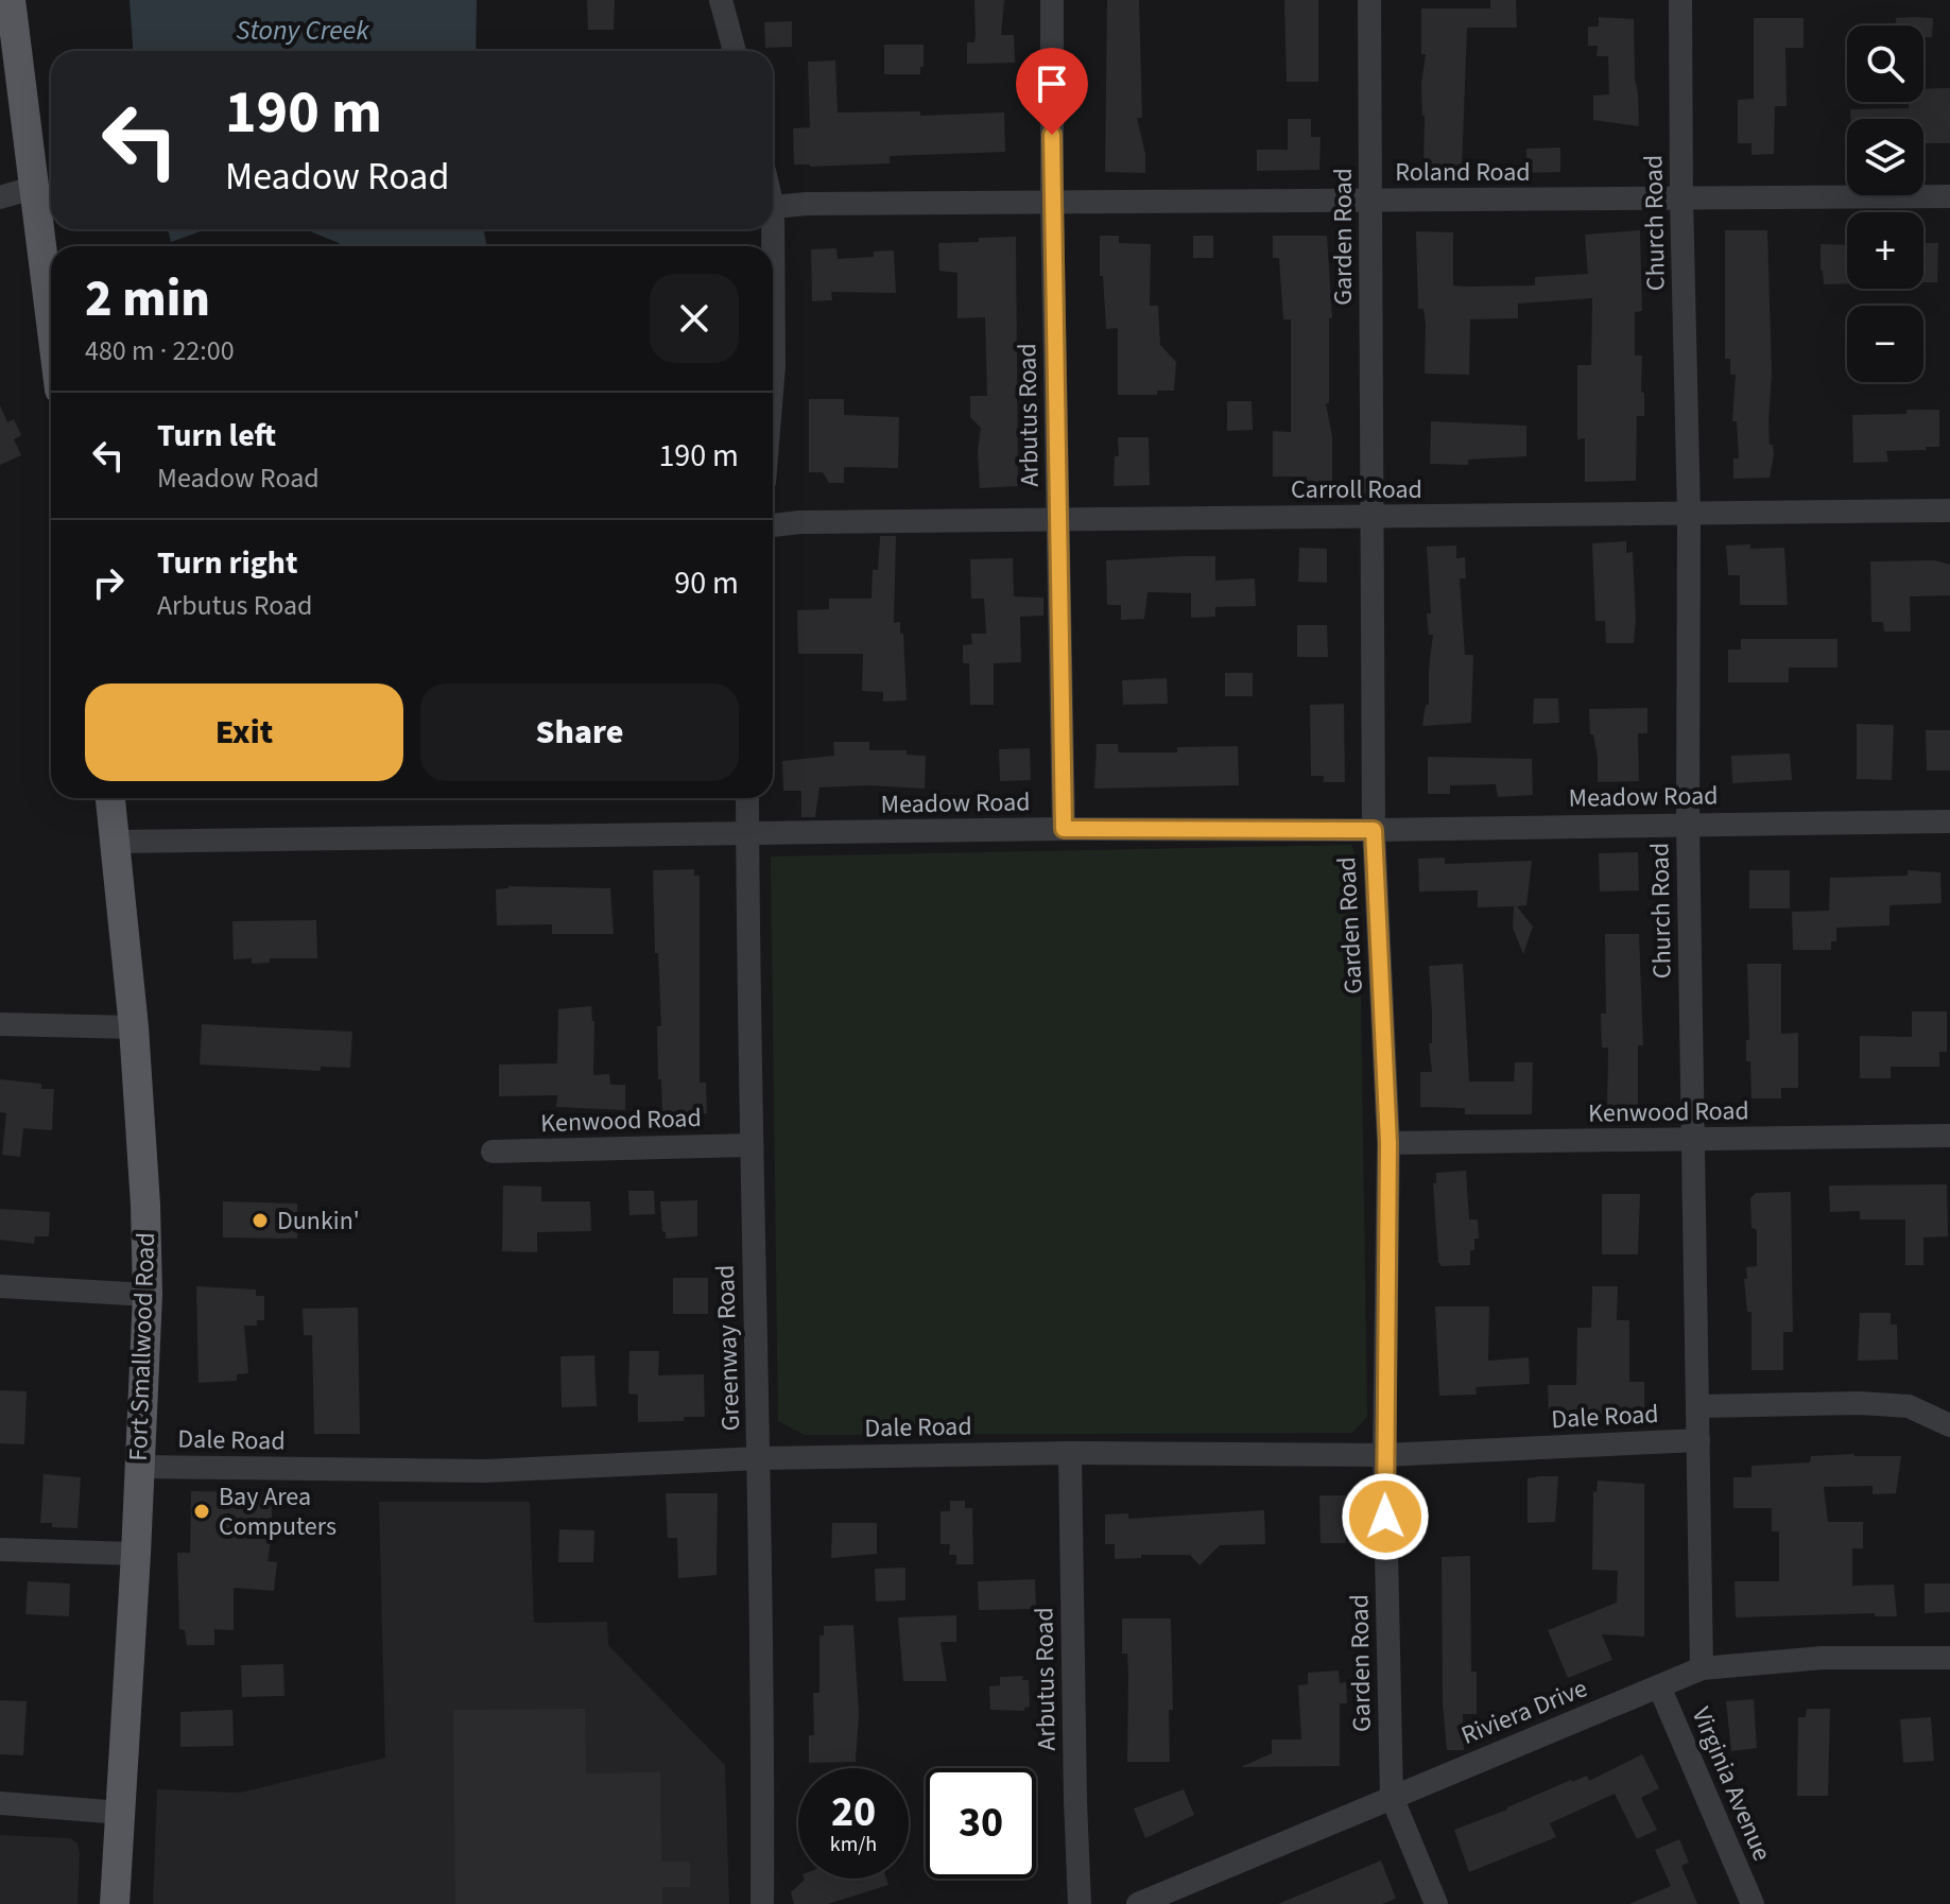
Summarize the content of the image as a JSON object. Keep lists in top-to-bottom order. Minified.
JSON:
{"streets":{"main road":["Fort Smallwood Road"],"street":["Roland Road","Church Road","Garden Road","Arbutus Road","Carroll Road","Meadow Road","Kenwood Road","Greenway Road","Dale Road","Riviera Drive","Virginia Avenue"]},"crossings":[["Roland Road","Church Road"],["Roland Road","Garden Road"],["Roland Road","Arbutus Road"],["Church Road","Carroll Road"],["Church Road","Meadow Road"],["Church Road","Kenwood Road"],["Church Road","Dale Road"],["Church Road","Riviera Drive"],["Garden Road","Carroll Road"],["Garden Road","Meadow Road"],["Garden Road","Kenwood Road"],["Garden Road","Dale Road"],["Garden Road","Riviera Drive"],["Arbutus Road","Carroll Road"],["Arbutus Road","Meadow Road"],["Arbutus Road","Dale Road"],["Meadow Road","Fort Smallwood Road"],["Meadow Road","Greenway Road"],["Kenwood Road","Greenway Road"],["Fort Smallwood Road","Dale Road"],["Greenway Road","Dale Road"],["Riviera Drive","Virginia Avenue"]],"water":["Stony Creek"],"places":["Dunkin'","Bay Area Computers"],"page":{"map_buttons":["+","−"],"turn":["190 m","Meadow Road"],"heading":["2 min","480 m · 22:00"],"list":[{"name":"Turn left","note":"Meadow Road","value":"190 m"},{"name":"Turn right","note":"Arbutus Road","value":"90 m"}],"buttons":["Exit","Share"],"speed":"20 km/h","limit":"30"}}
